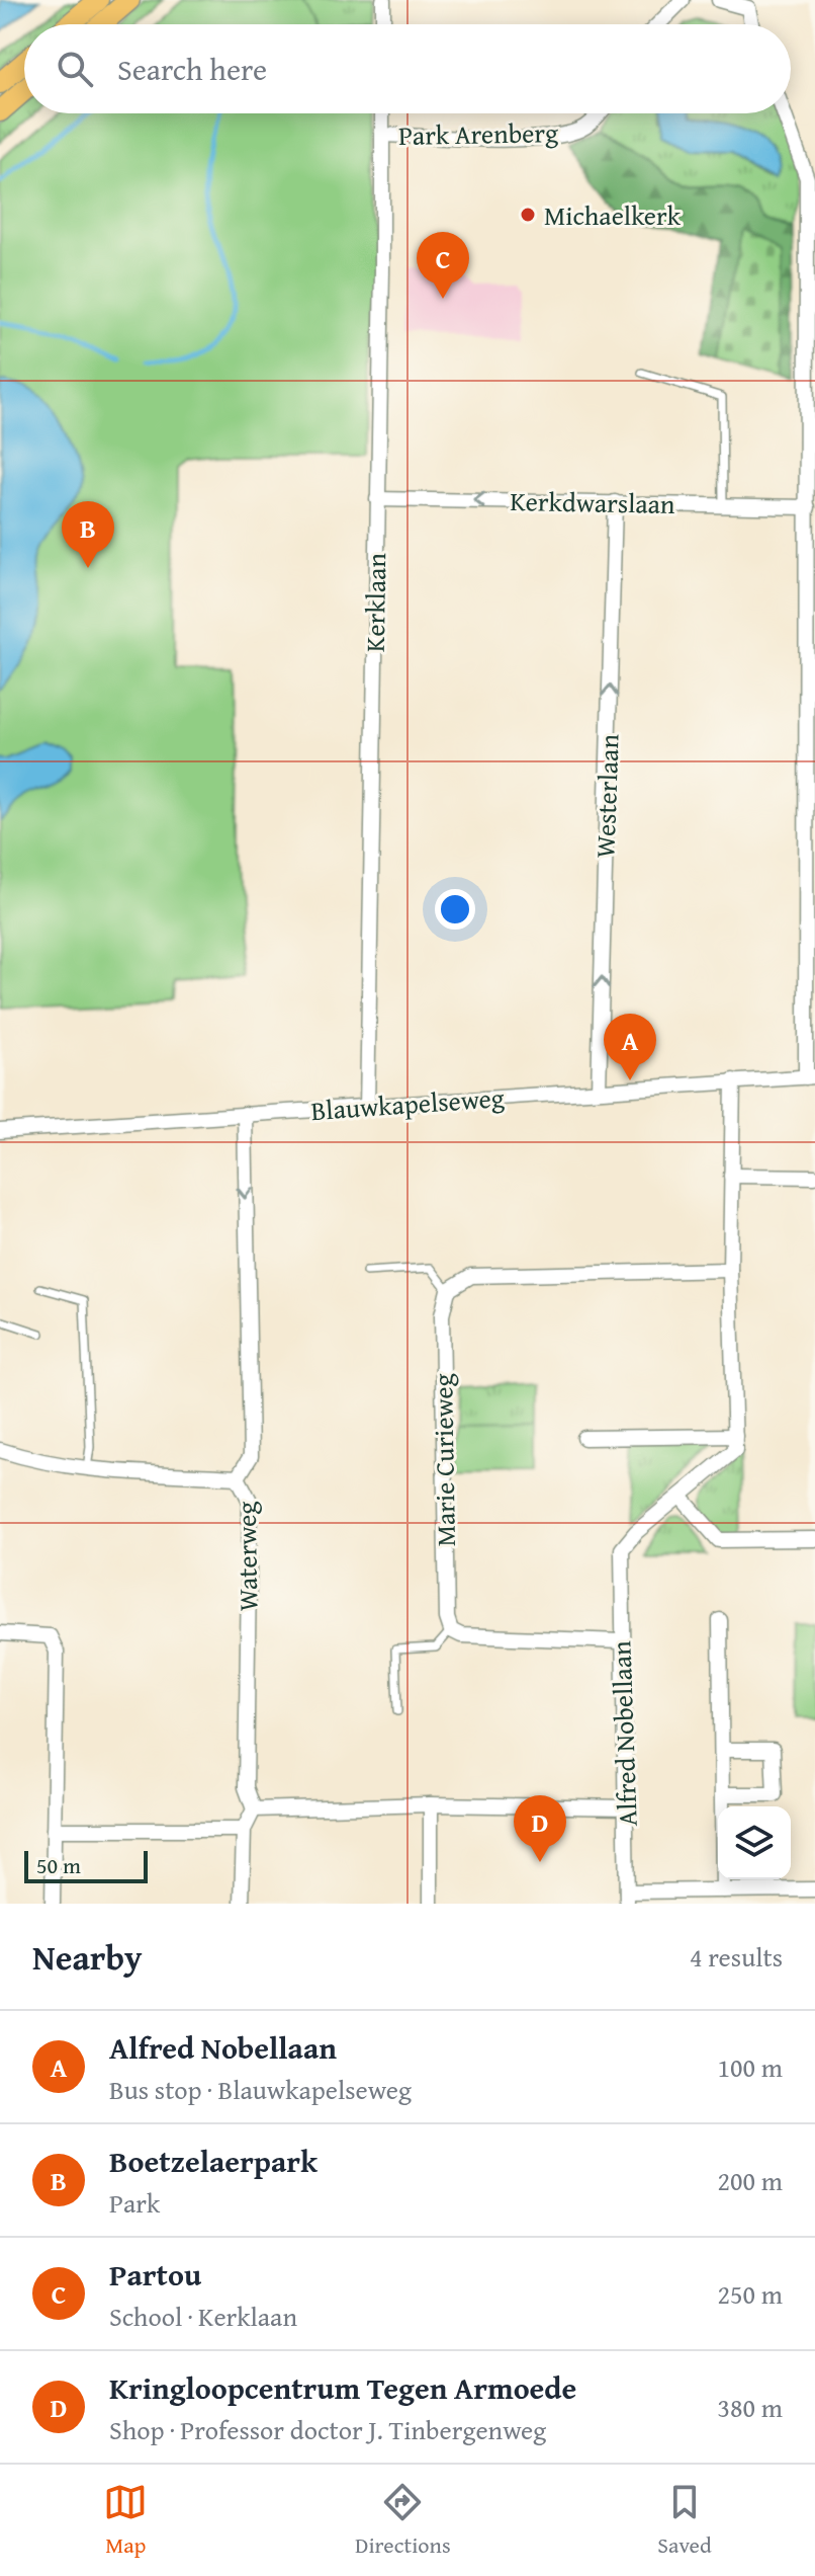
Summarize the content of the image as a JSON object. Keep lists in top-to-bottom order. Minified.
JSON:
{"streets":{"street":["Park Arenberg","Kerkdwarslaan","Kerklaan","Westerlaan","Blauwkapelseweg","Marie Curieweg","Waterweg","Alfred Nobellaan"]},"crossings":[["Park Arenberg","Kerklaan"],["Kerkdwarslaan","Kerklaan"],["Kerkdwarslaan","Westerlaan"],["Kerklaan","Blauwkapelseweg"],["Westerlaan","Blauwkapelseweg"],["Blauwkapelseweg","Waterweg"]],"one_way":["Kerkdwarslaan","Westerlaan","Waterweg"],"places":["Michaelkerk"],"scale_bar":"50 m","page":{"search":"Search here","pins":["C","B","A","D"],"scale":"50 m","heading":["Nearby","4 results"],"list":[{"mark":"A","name":"Alfred Nobellaan","note":"Bus stop · Blauwkapelseweg","value":"100 m"},{"mark":"B","name":"Boetzelaerpark","note":"Park","value":"200 m"},{"mark":"C","name":"Partou","note":"School · Kerklaan","value":"250 m"},{"mark":"D","name":"Kringloopcentrum Tegen Armoede","note":"Shop · Professor doctor J. Tinbergenweg","value":"380 m"}],"nav":["Map","Directions","Saved"]}}
